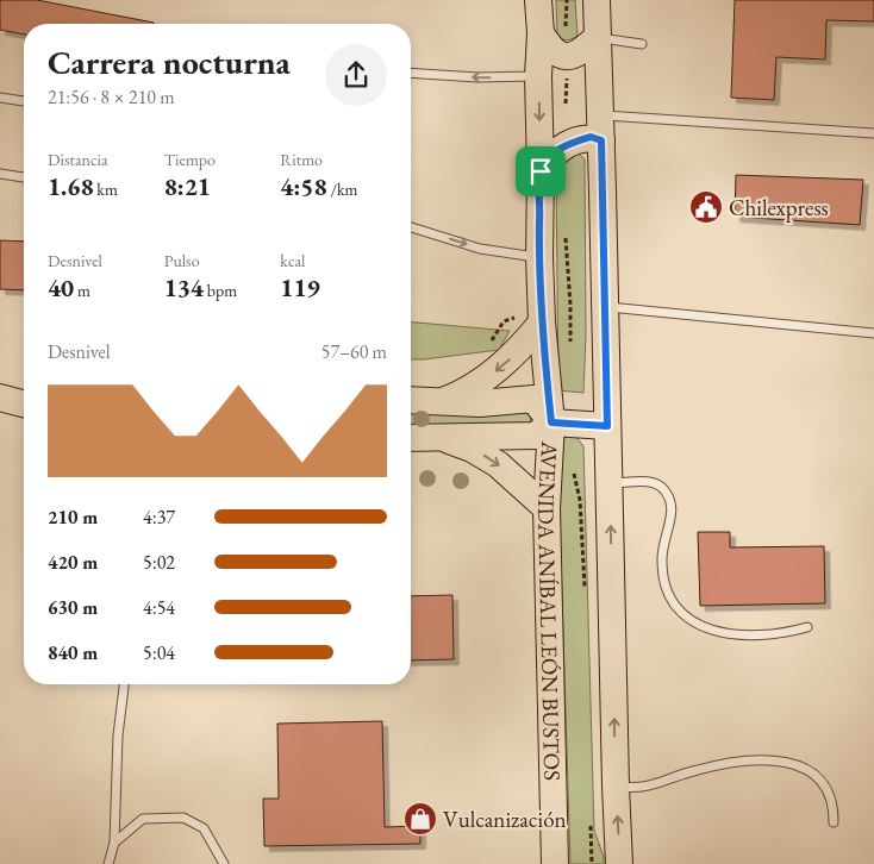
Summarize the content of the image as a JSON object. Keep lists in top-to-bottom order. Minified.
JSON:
{"streets":{"main road":["AVENIDA ANÍBAL LEÓN BUSTOS"]},"places":{"public building":["Chilexpress"],"shop":["Vulcanización"]},"page":{"heading":["Carrera nocturna","21:56 · 8 × 210 m"],"stats":[["Distancia","1.68 km"],["Tiempo","8:21"],["Ritmo","4:58 /km"],["Desnivel","40 m"],["Pulso","134 bpm"],["kcal","119"]],"chart":["Desnivel","57–60 m"],"list":[{"name":"210 m","note":"4:37"},{"name":"420 m","note":"5:02"},{"name":"630 m","note":"4:54"},{"name":"840 m","note":"5:04"}]}}
